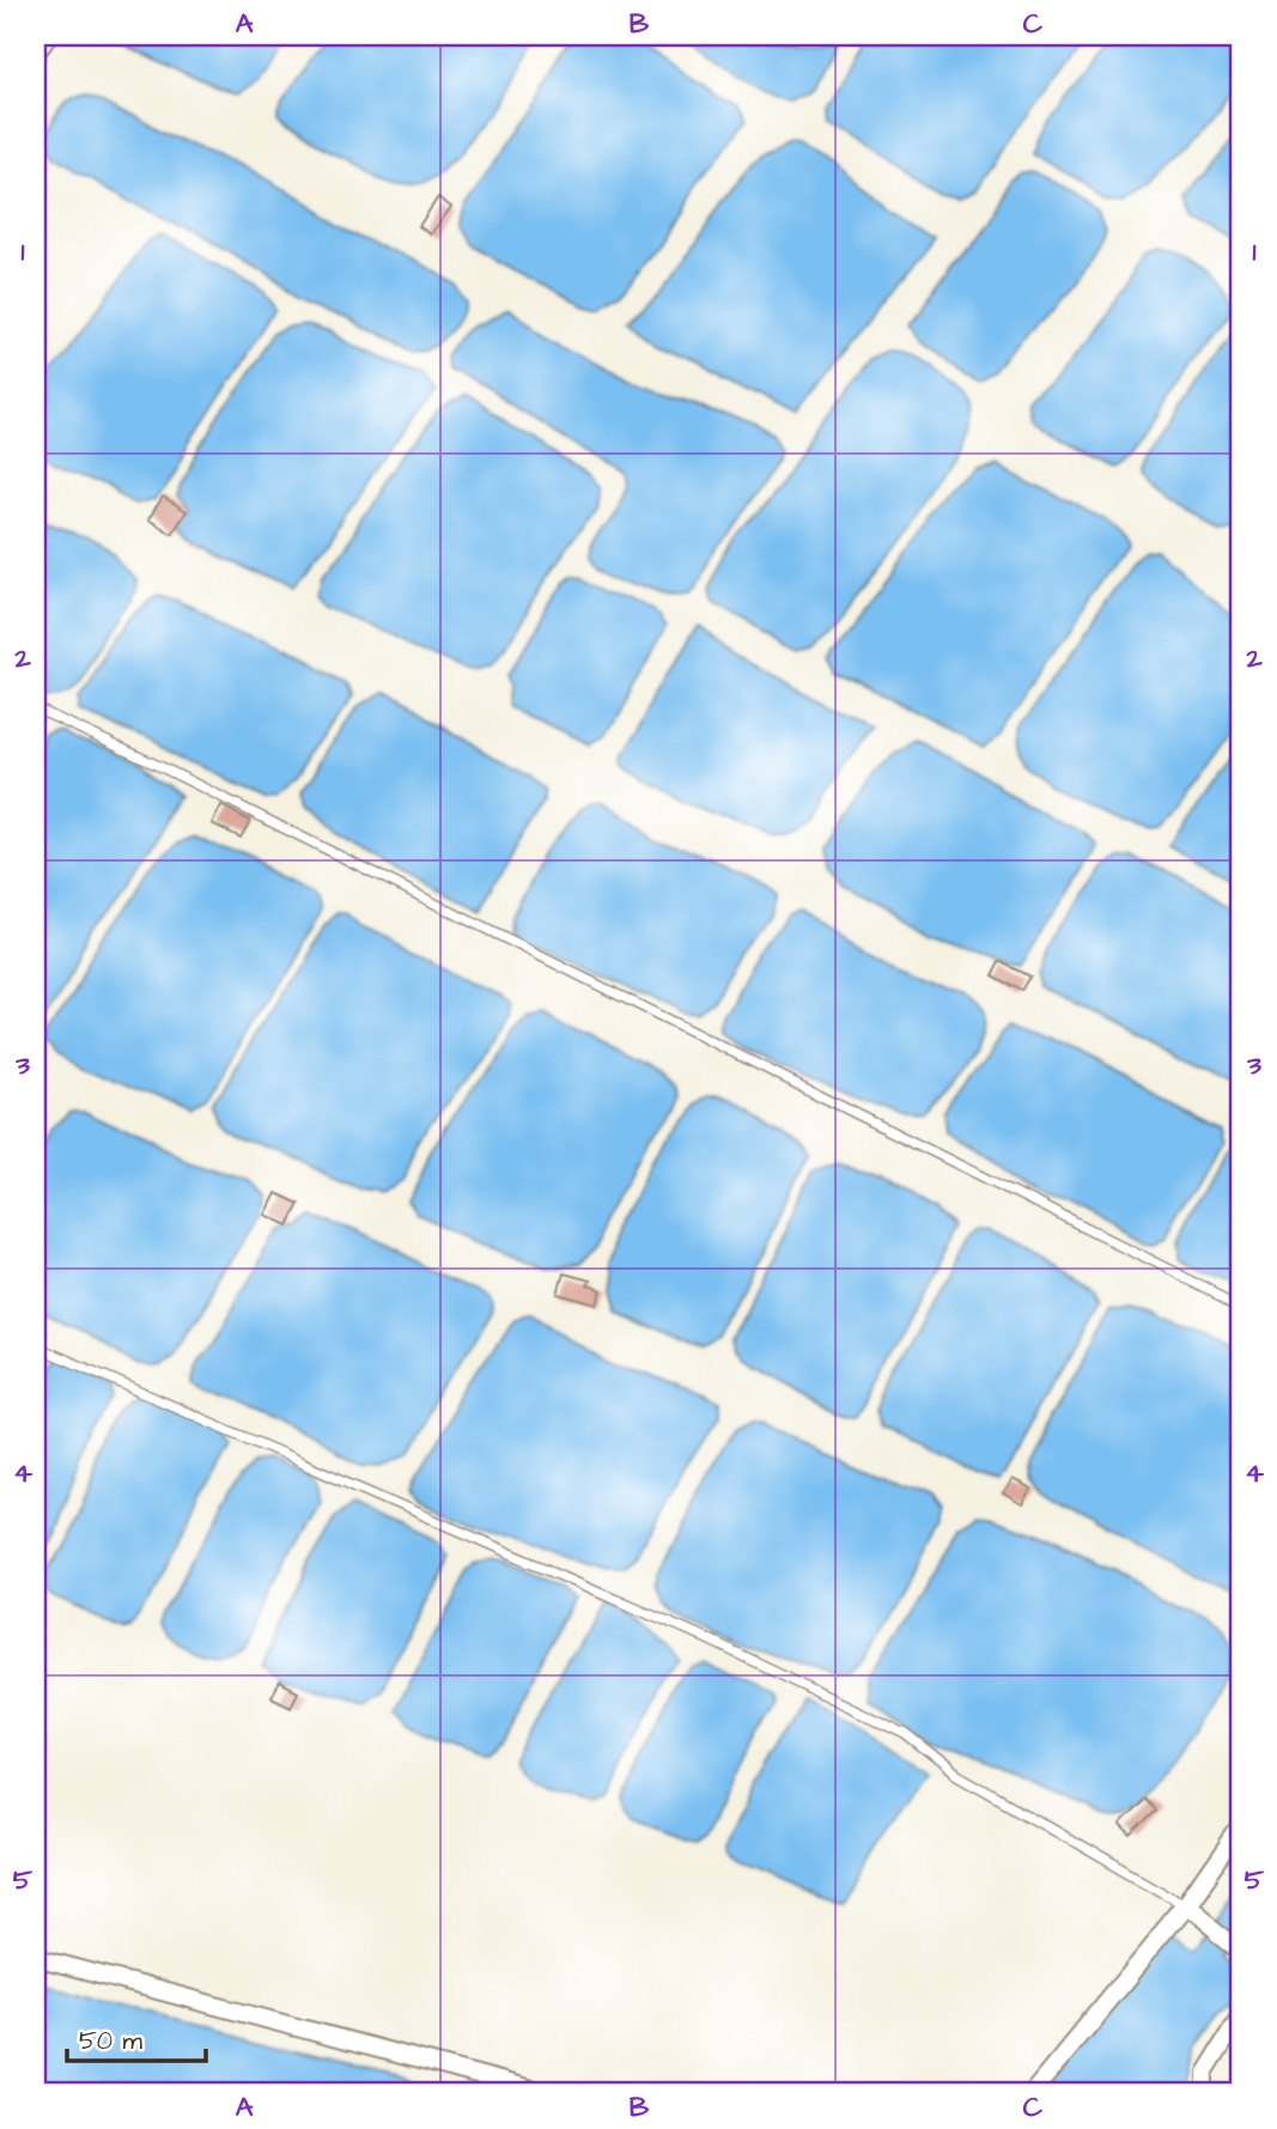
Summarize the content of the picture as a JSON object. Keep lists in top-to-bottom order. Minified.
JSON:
{"scale_bar":"50 m","grid":{"columns":["A","B","C"],"rows":["1","2","3","4","5"]}}
